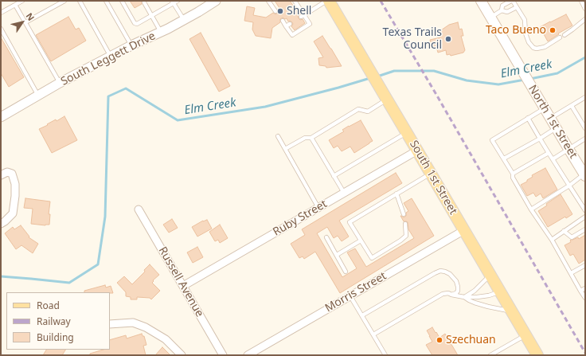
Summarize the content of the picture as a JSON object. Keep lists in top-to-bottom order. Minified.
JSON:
{"streets":{"main road":["North 1st Street","South 1st Street"],"street":["South Leggett Drive","Ruby Street","Russell Avenue","Morris Street"]},"crossings":[["South 1st Street","Ruby Street"],["South 1st Street","Morris Street"],["Ruby Street","Russell Avenue"]],"water":["Elm Creek"],"places":["Shell","Taco Bueno","Texas Trails Council","Szechuan"],"legend":["Road","Railway","Building"],"north":"top right"}
